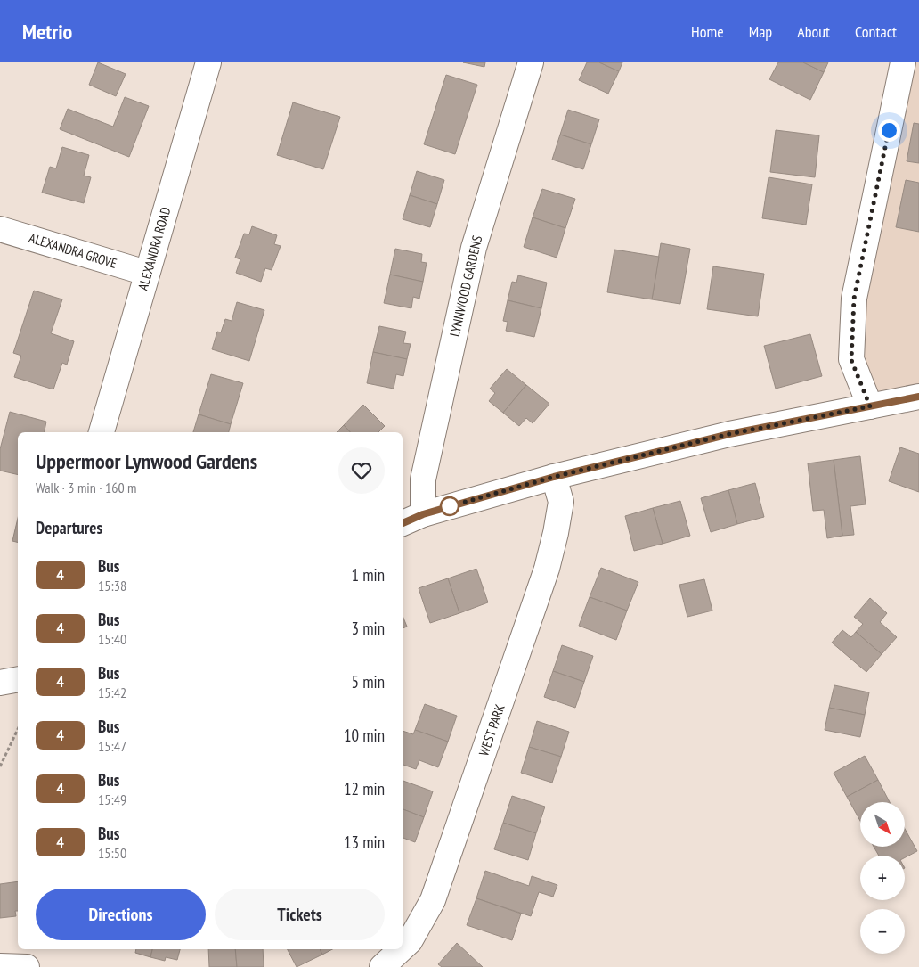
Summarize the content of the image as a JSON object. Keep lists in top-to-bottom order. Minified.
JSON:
{"streets":{"street":["ALEXANDRA ROAD","ALEXANDRA GROVE","LYNNWOOD GARDENS","WEST PARK"]},"crossings":[["ALEXANDRA ROAD","ALEXANDRA GROVE"]],"lines":["bus line 4"],"north":"bottom right","page":{"header":"Metrio","nav":["Home","Map","About","Contact"],"heading":[["Uppermoor Lynwood Gardens","Walk · 3 min · 160 m"],"Departures"],"list":[{"mark":"4","name":"Bus","note":"15:38","value":"1 min"},{"mark":"4","name":"Bus","note":"15:40","value":"3 min"},{"mark":"4","name":"Bus","note":"15:42","value":"5 min"},{"mark":"4","name":"Bus","note":"15:47","value":"10 min"},{"mark":"4","name":"Bus","note":"15:49","value":"12 min"},{"mark":"4","name":"Bus","note":"15:50","value":"13 min"}],"map_buttons":["+","−"],"buttons":["Directions","Tickets"]}}
